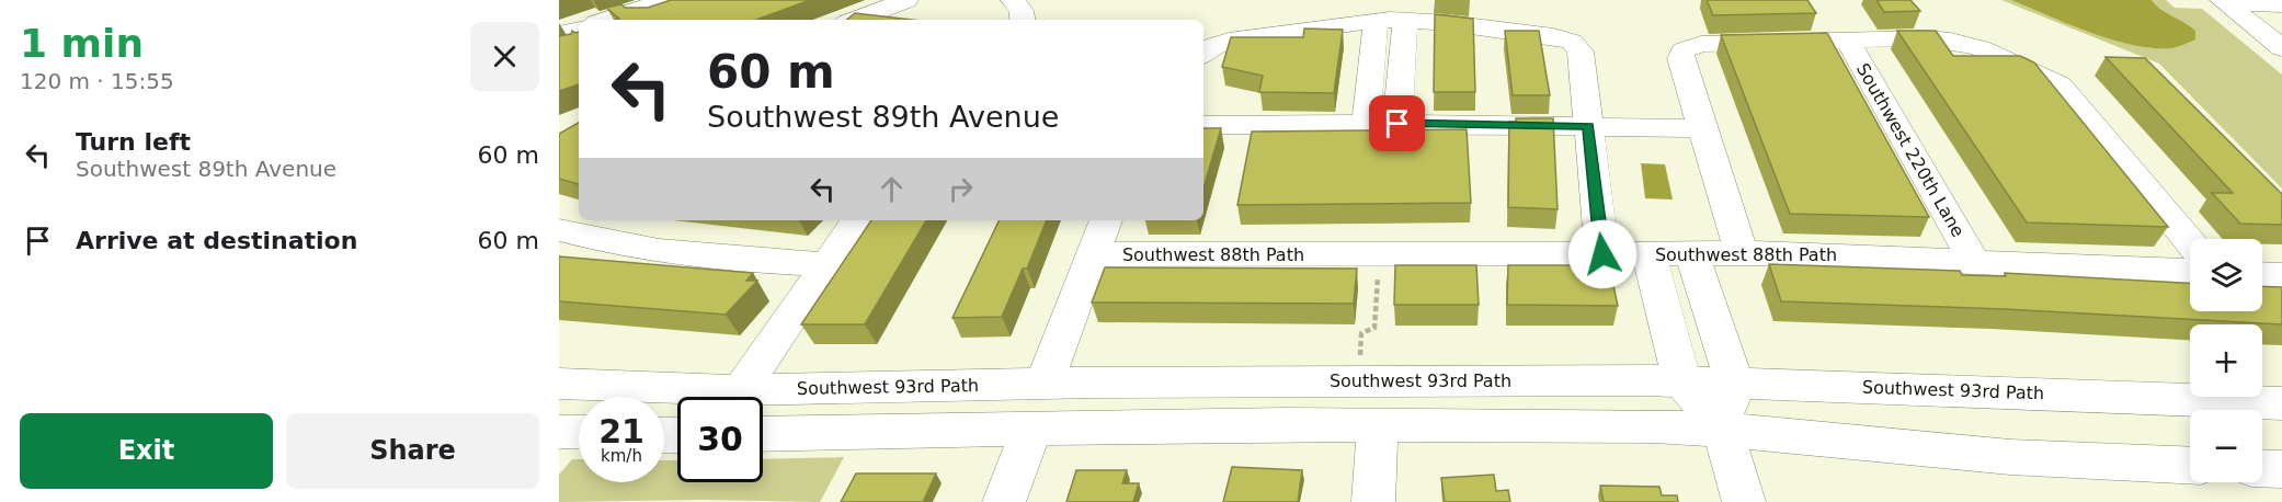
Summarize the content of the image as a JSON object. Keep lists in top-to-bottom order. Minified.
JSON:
{"streets":{"street":["Southwest 220th Lane","Southwest 88th Path","Southwest 93rd Path"]},"crossings":[["Southwest 220th Lane","Southwest 88th Path"]],"page":{"heading":["1 min","120 m · 15:55"],"turn":["60 m","Southwest 89th Avenue"],"list":[{"name":"Turn left","note":"Southwest 89th Avenue","value":"60 m"},{"name":"Arrive at destination","value":"60 m"}],"map_buttons":["+","−"],"speed":"21 km/h","limit":"30","buttons":["Exit","Share"]}}
